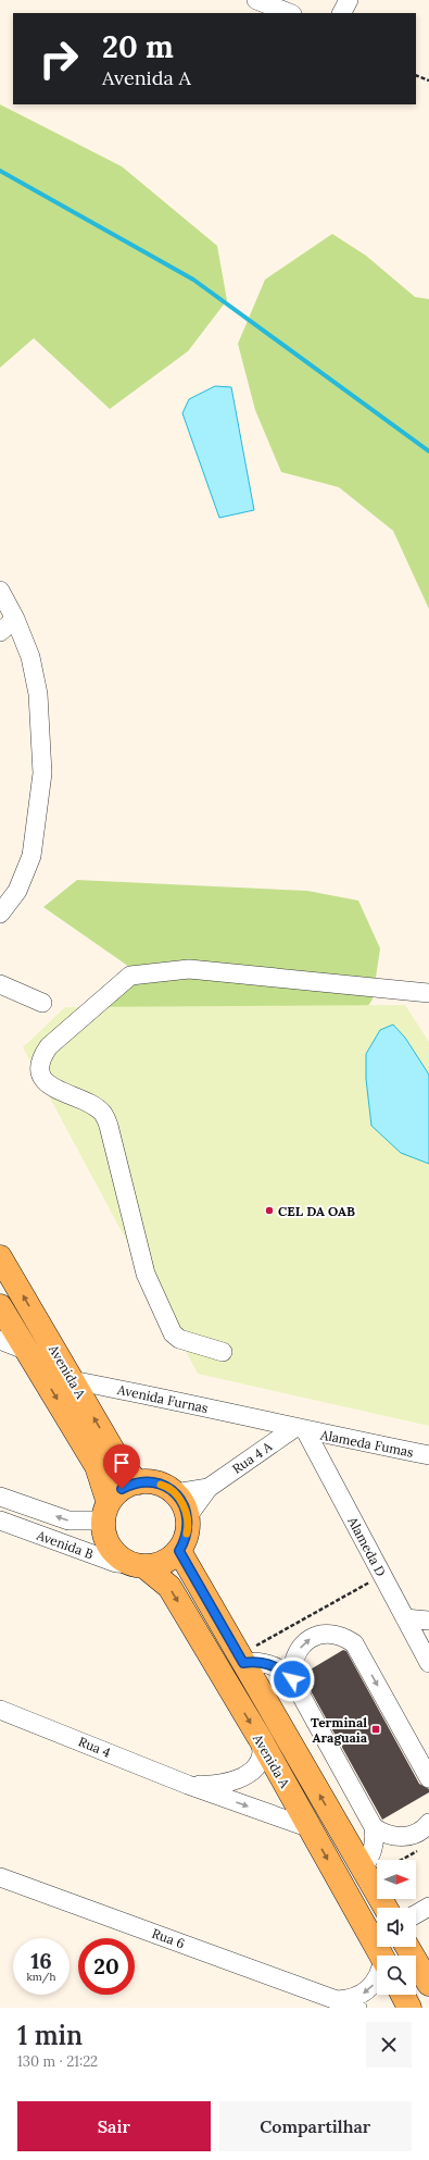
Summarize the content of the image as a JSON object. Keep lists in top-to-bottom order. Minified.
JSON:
{"streets":{"main road":["Avenida A"],"street":["Avenida Furnas","Alameda Fumas","Rua 4 A","Avenida B","Alameda D","Rua 4","Rua 6"]},"crossings":[["Avenida A","Avenida Furnas"],["Avenida A","Rua 4 A"],["Avenida A","Avenida B"],["Avenida A","Rua 4"],["Avenida Furnas","Alameda Fumas"],["Avenida Furnas","Rua 4 A"],["Avenida Furnas","Alameda D"],["Alameda Fumas","Rua 4 A"],["Alameda Fumas","Alameda D"],["Rua 4 A","Avenida B"],["Rua 4 A","Alameda D"]],"places":{"other":["CEL DA OAB"],"transit":["Terminal Araguaia"]},"north":"right","page":{"turn":["20 m","Avenida A"],"speed":"16 km/h","limit":"20","heading":["1 min","130 m · 21:22"],"buttons":["Sair","Compartilhar"]}}
